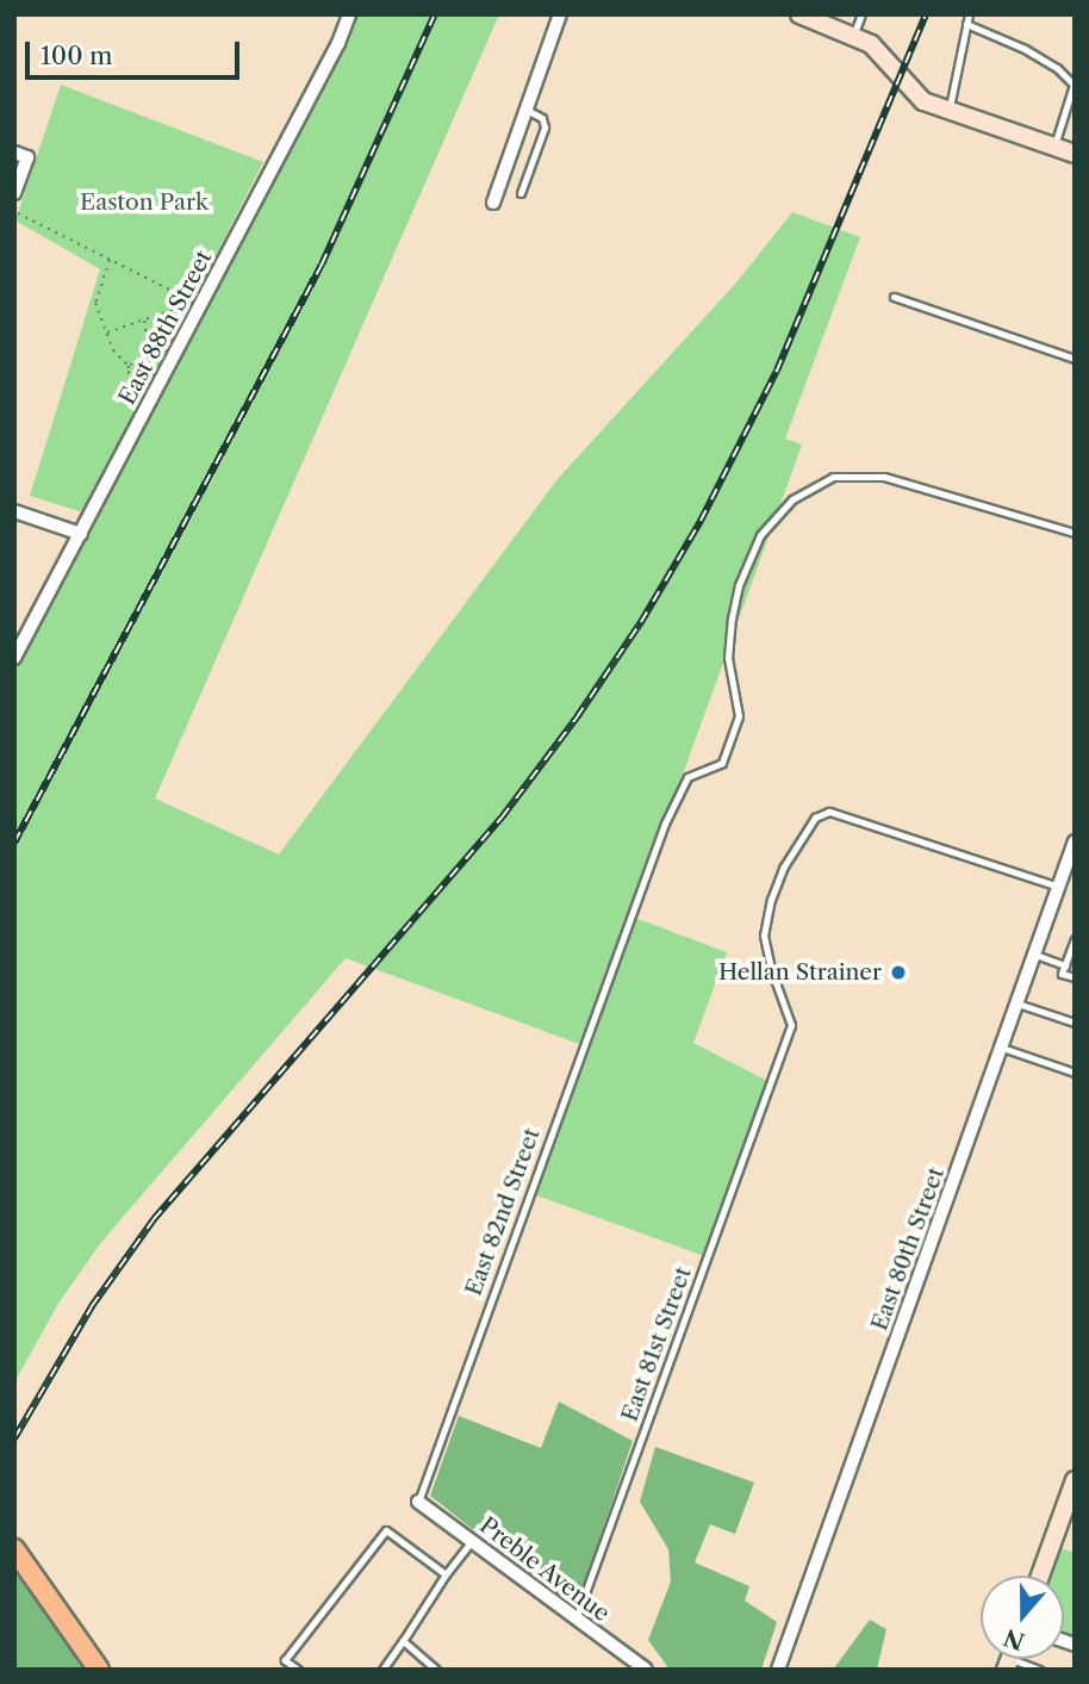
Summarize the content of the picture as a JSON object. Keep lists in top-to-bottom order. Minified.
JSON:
{"streets":{"street":["East 88th Street","East 80th Street","Preble Avenue"],"lane":["East 82nd Street","East 81st Street"]},"crossings":[["East 82nd Street","Preble Avenue"],["East 80th Street","East 81st Street"],["East 81st Street","Preble Avenue"]],"parks":["Easton Park"],"places":["Hellan Strainer"],"scale_bar":"100 m","north":"bottom"}
